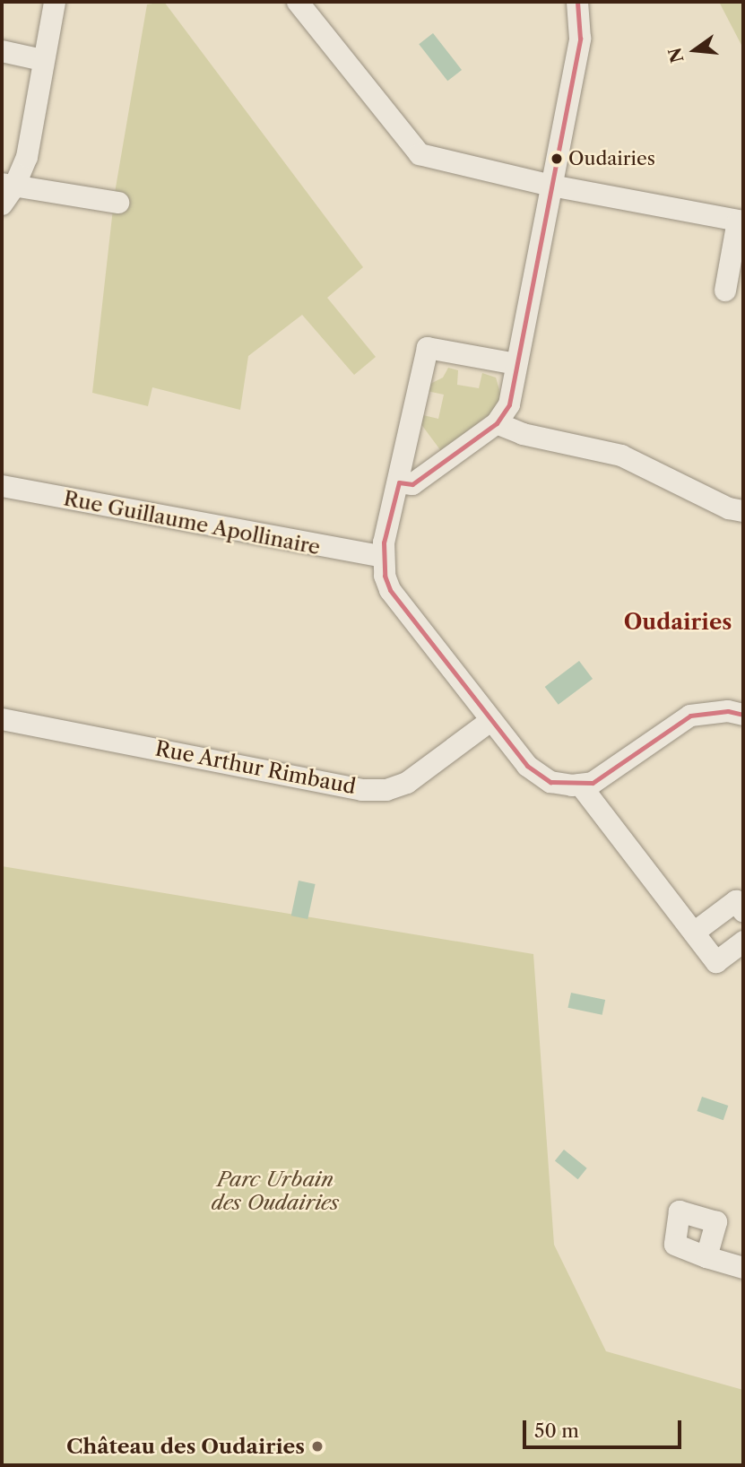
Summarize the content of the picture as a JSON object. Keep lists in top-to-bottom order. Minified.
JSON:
{"streets":{"street":["Rue Guillaume Apollinaire","Rue Arthur Rimbaud"]},"districts":["Oudairies"],"parks":["Parc Urbain des Oudairies"],"places":["Oudairies","Château des Oudairies"],"scale_bar":"50 m","north":"left"}
